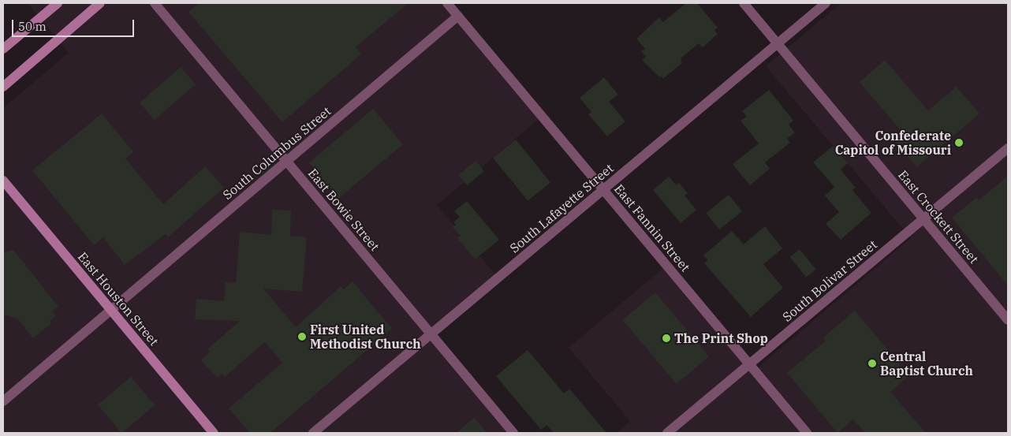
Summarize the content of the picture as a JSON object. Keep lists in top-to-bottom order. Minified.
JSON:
{"streets":{"main road":["East Houston Street"],"street":["South Columbus Street","South Lafayette Street","East Bowie Street","East Crockett Street","East Fannin Street","South Bolivar Street"]},"crossings":[["South Columbus Street","East Bowie Street"],["South Columbus Street","East Fannin Street"],["South Columbus Street","East Houston Street"],["South Lafayette Street","East Bowie Street"],["South Lafayette Street","East Crockett Street"],["South Lafayette Street","East Fannin Street"],["East Crockett Street","South Bolivar Street"],["East Fannin Street","South Bolivar Street"]],"places":["Confederate Capitol of Missouri","First United Methodist Church","The Print Shop","Central Baptist Church"],"scale_bar":"50 m"}
